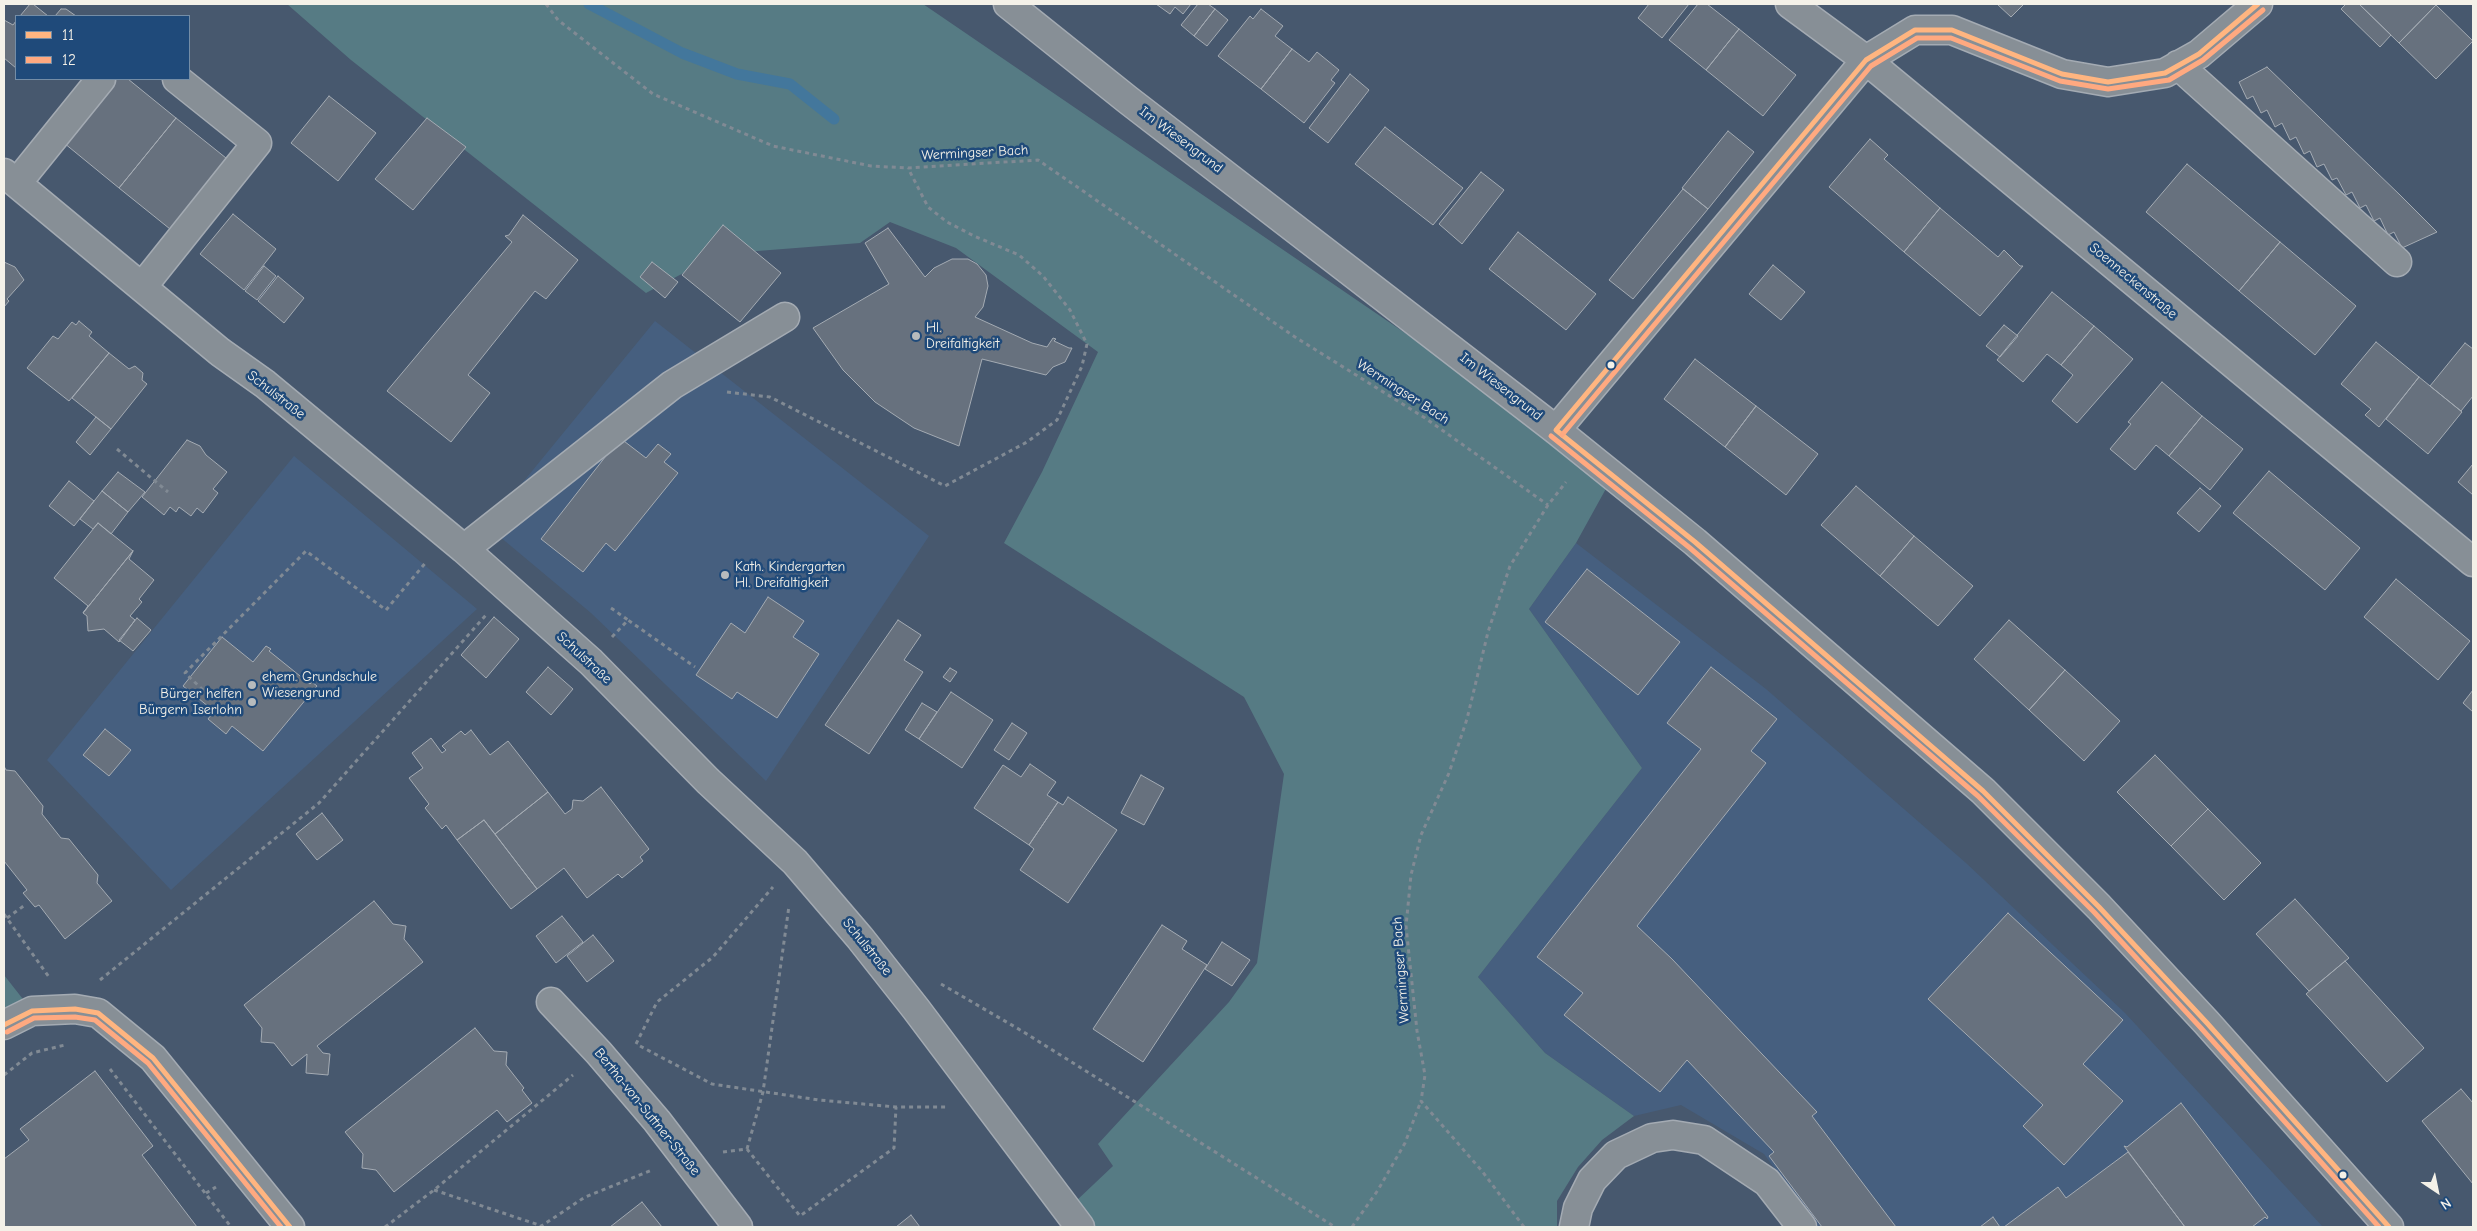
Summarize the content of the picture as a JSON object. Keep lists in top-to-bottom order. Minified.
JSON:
{"streets":{"street":["Im Wiesengrund","Soenneckenstraße","Schulstraße","Bertha-von-Suttner-Straße"],"path":["Wermingser Bach"]},"places":["Hl. Dreifaltigkeit","Kath. Kindergarten Hl. Dreifaltigkeit","ehem. Grundschule Wiesengrund","Bürger helfen Bürgern Iserlohn"],"lines":["transit line 11","transit line 12"],"legend":["11","12"],"north":"bottom right"}
